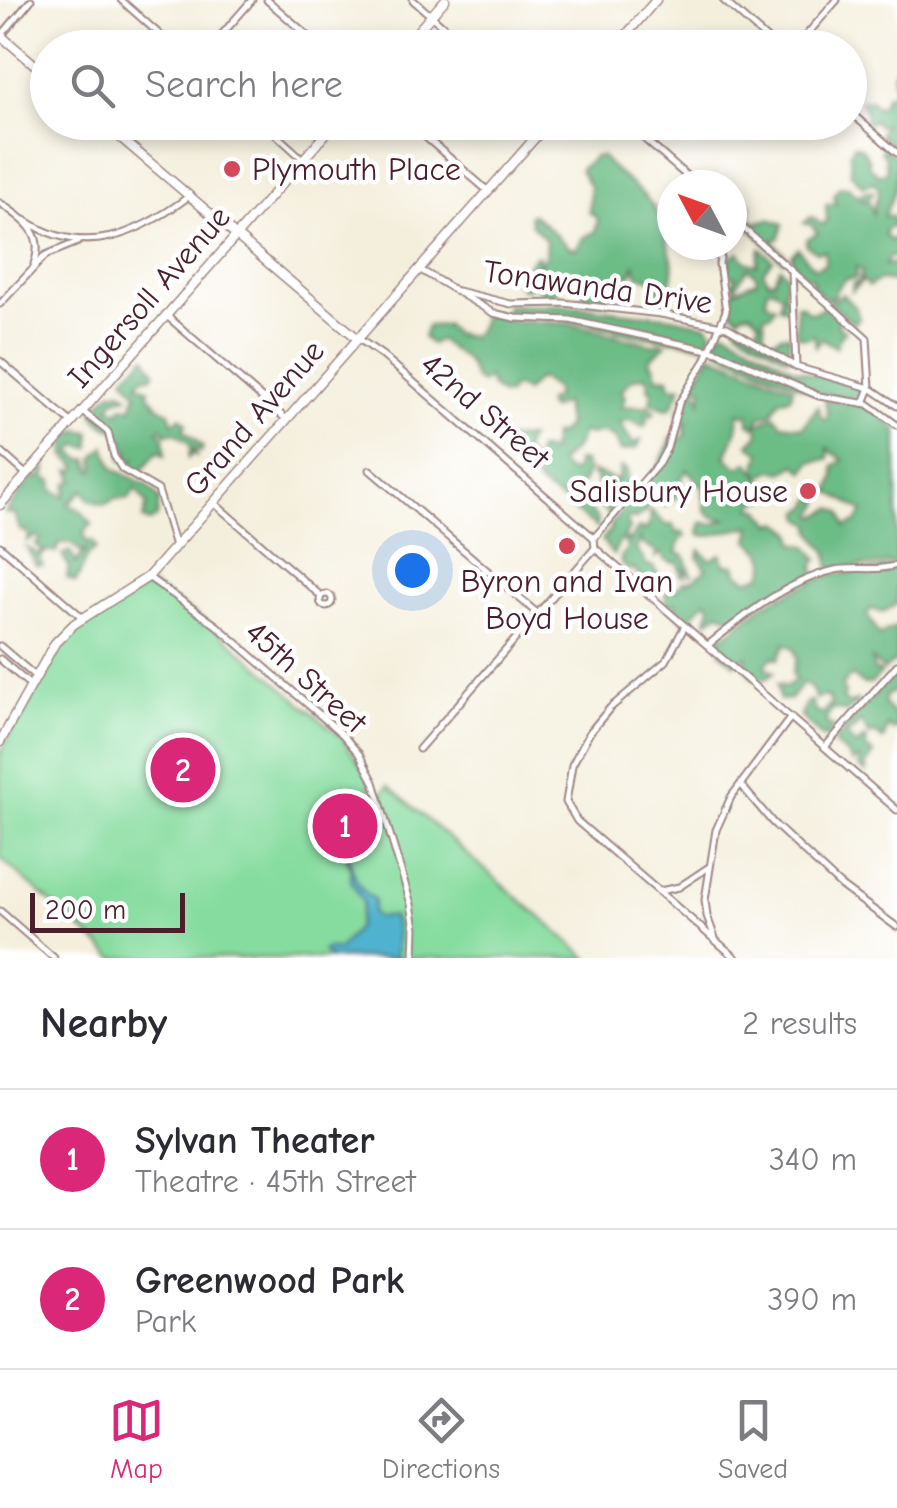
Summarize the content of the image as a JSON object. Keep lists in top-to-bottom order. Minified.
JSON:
{"streets":{"main road":["Ingersoll Avenue","42nd Street","Grand Avenue"],"street":["Tonawanda Drive","45th Street"]},"crossings":[["Tonawanda Drive","Grand Avenue"],["Ingersoll Avenue","42nd Street"],["42nd Street","Grand Avenue"],["Grand Avenue","45th Street"]],"places":["Plymouth Place","Salisbury House","Byron and Ivan Boyd House"],"scale_bar":"200 m","north":"top left","page":{"search":"Search here","pins":["2","1"],"scale":"200 m","heading":["Nearby","2 results"],"list":[{"mark":"1","name":"Sylvan Theater","note":"Theatre · 45th Street","value":"340 m"},{"mark":"2","name":"Greenwood Park","note":"Park","value":"390 m"}],"nav":["Map","Directions","Saved"]}}
